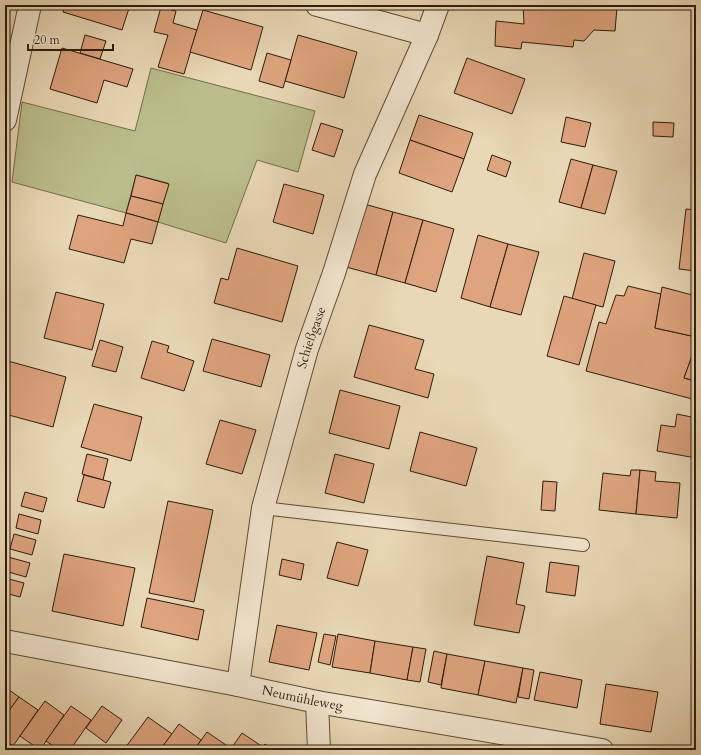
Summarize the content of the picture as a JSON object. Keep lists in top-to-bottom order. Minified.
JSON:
{"streets":{"street":["Schießgasse","Neumühleweg"]},"crossings":[["Schießgasse","Neumühleweg"]],"scale_bar":"20 m"}
